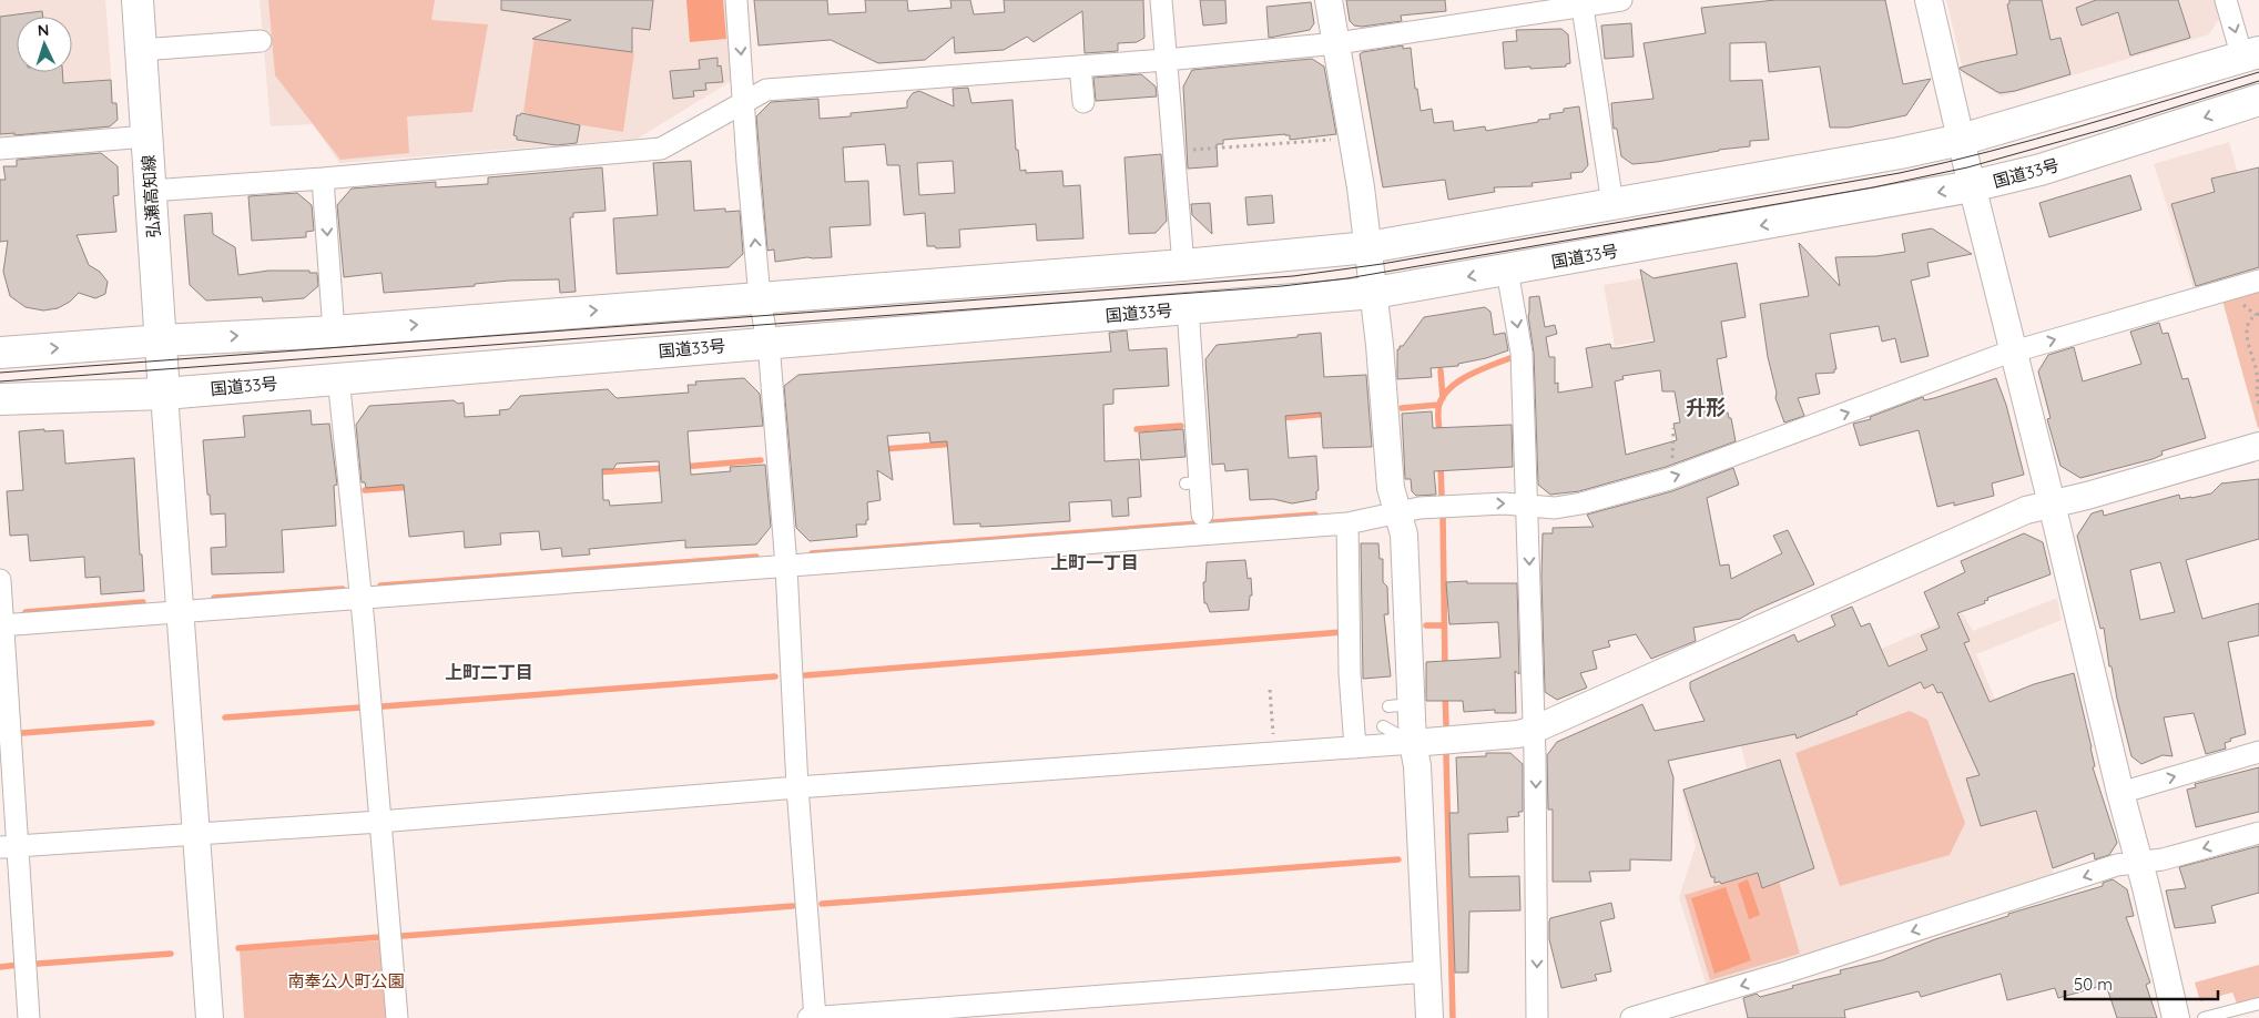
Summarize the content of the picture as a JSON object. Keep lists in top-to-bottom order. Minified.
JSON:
{"streets":{"main road":["国道33号","弘瀬高知線"]},"crossings":[["国道33号","弘瀬高知線"]],"districts":["升形","上町一丁目","上町二丁目"],"parks":["南奉公人町公園"],"scale_bar":"50 m","north":"top"}
